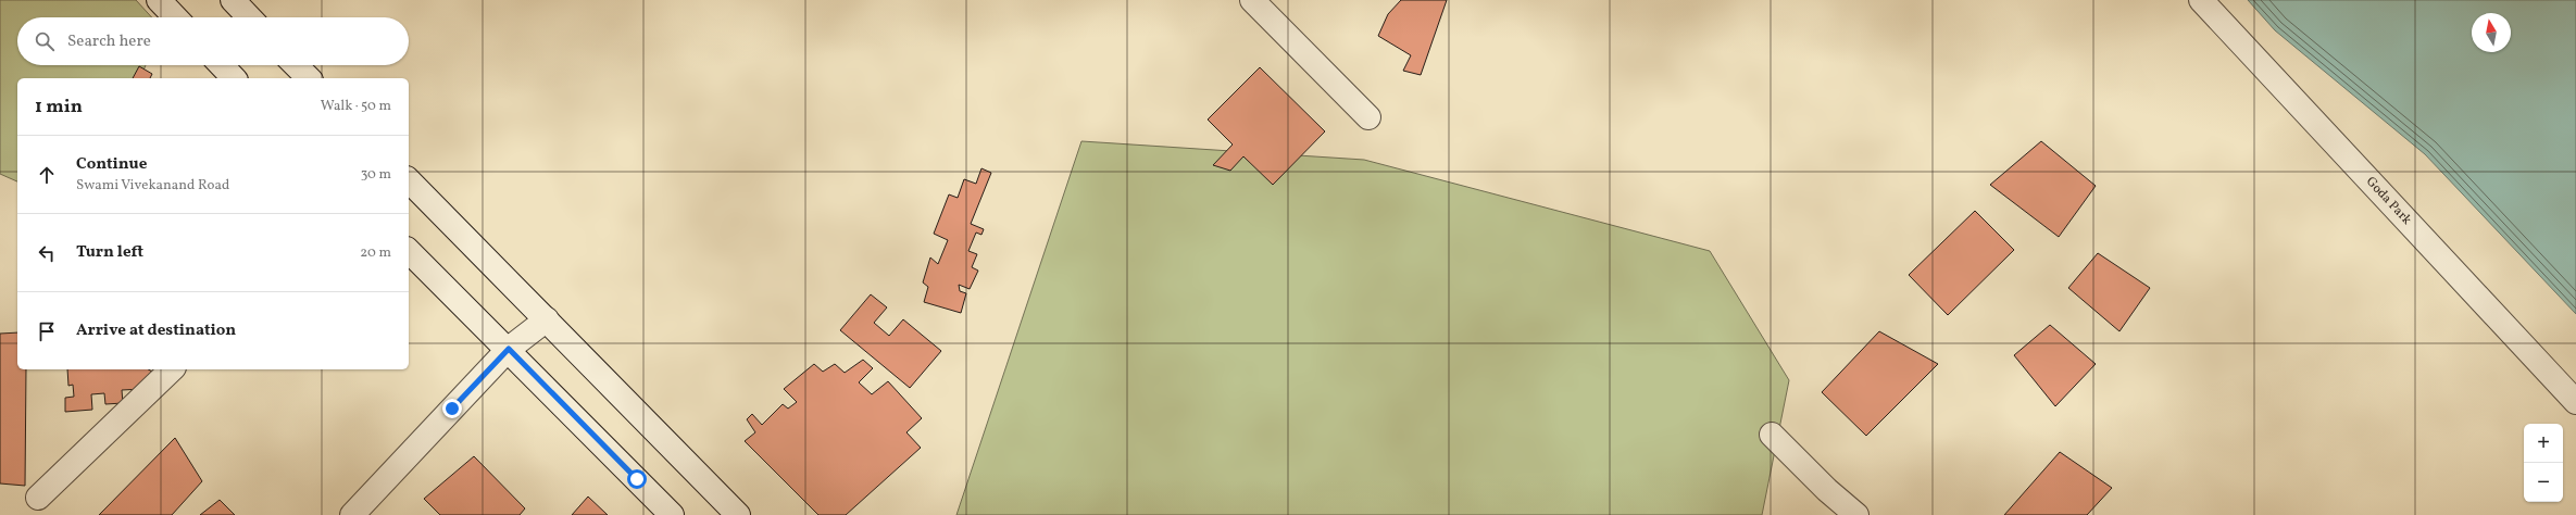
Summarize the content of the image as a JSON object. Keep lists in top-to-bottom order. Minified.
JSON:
{"streets":{"street":["Goda Park"]},"north":"top","page":{"search":"Search here","heading":["1 min","Walk · 50 m"],"list":[["Continue","Swami Vivekanand Road","30 m"],["Turn left","20 m"],"Arrive at destination"],"map_buttons":["+","−"]}}
